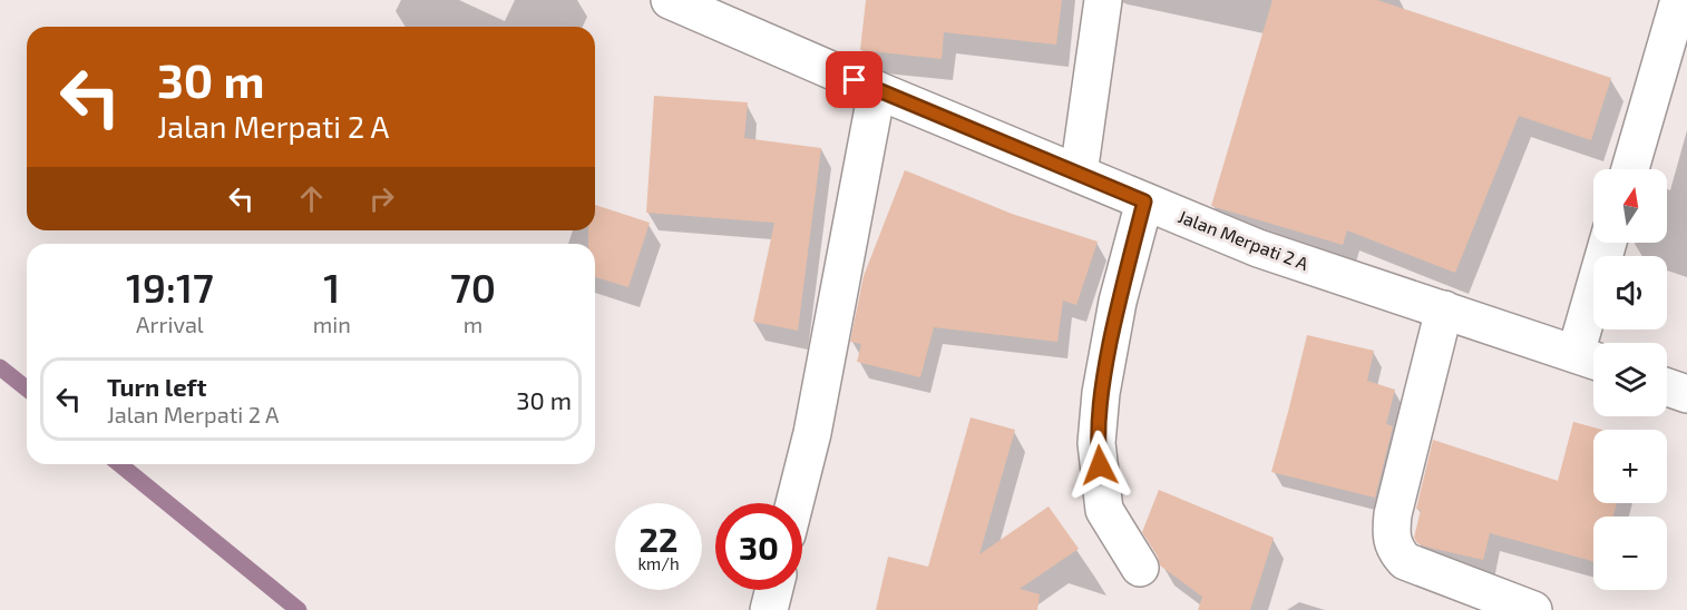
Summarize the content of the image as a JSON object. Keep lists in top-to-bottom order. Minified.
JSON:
{"streets":{"street":["Jalan Merpati 2 A"]},"north":"top","page":{"turn":["30 m","Jalan Merpati 2 A"],"map_buttons":["+","−"],"eta":["19:17","Arrival","1","min","70","m"],"list":[{"name":"Turn left","note":"Jalan Merpati 2 A","value":"30 m"}],"speed":"22 km/h","limit":"30"}}
